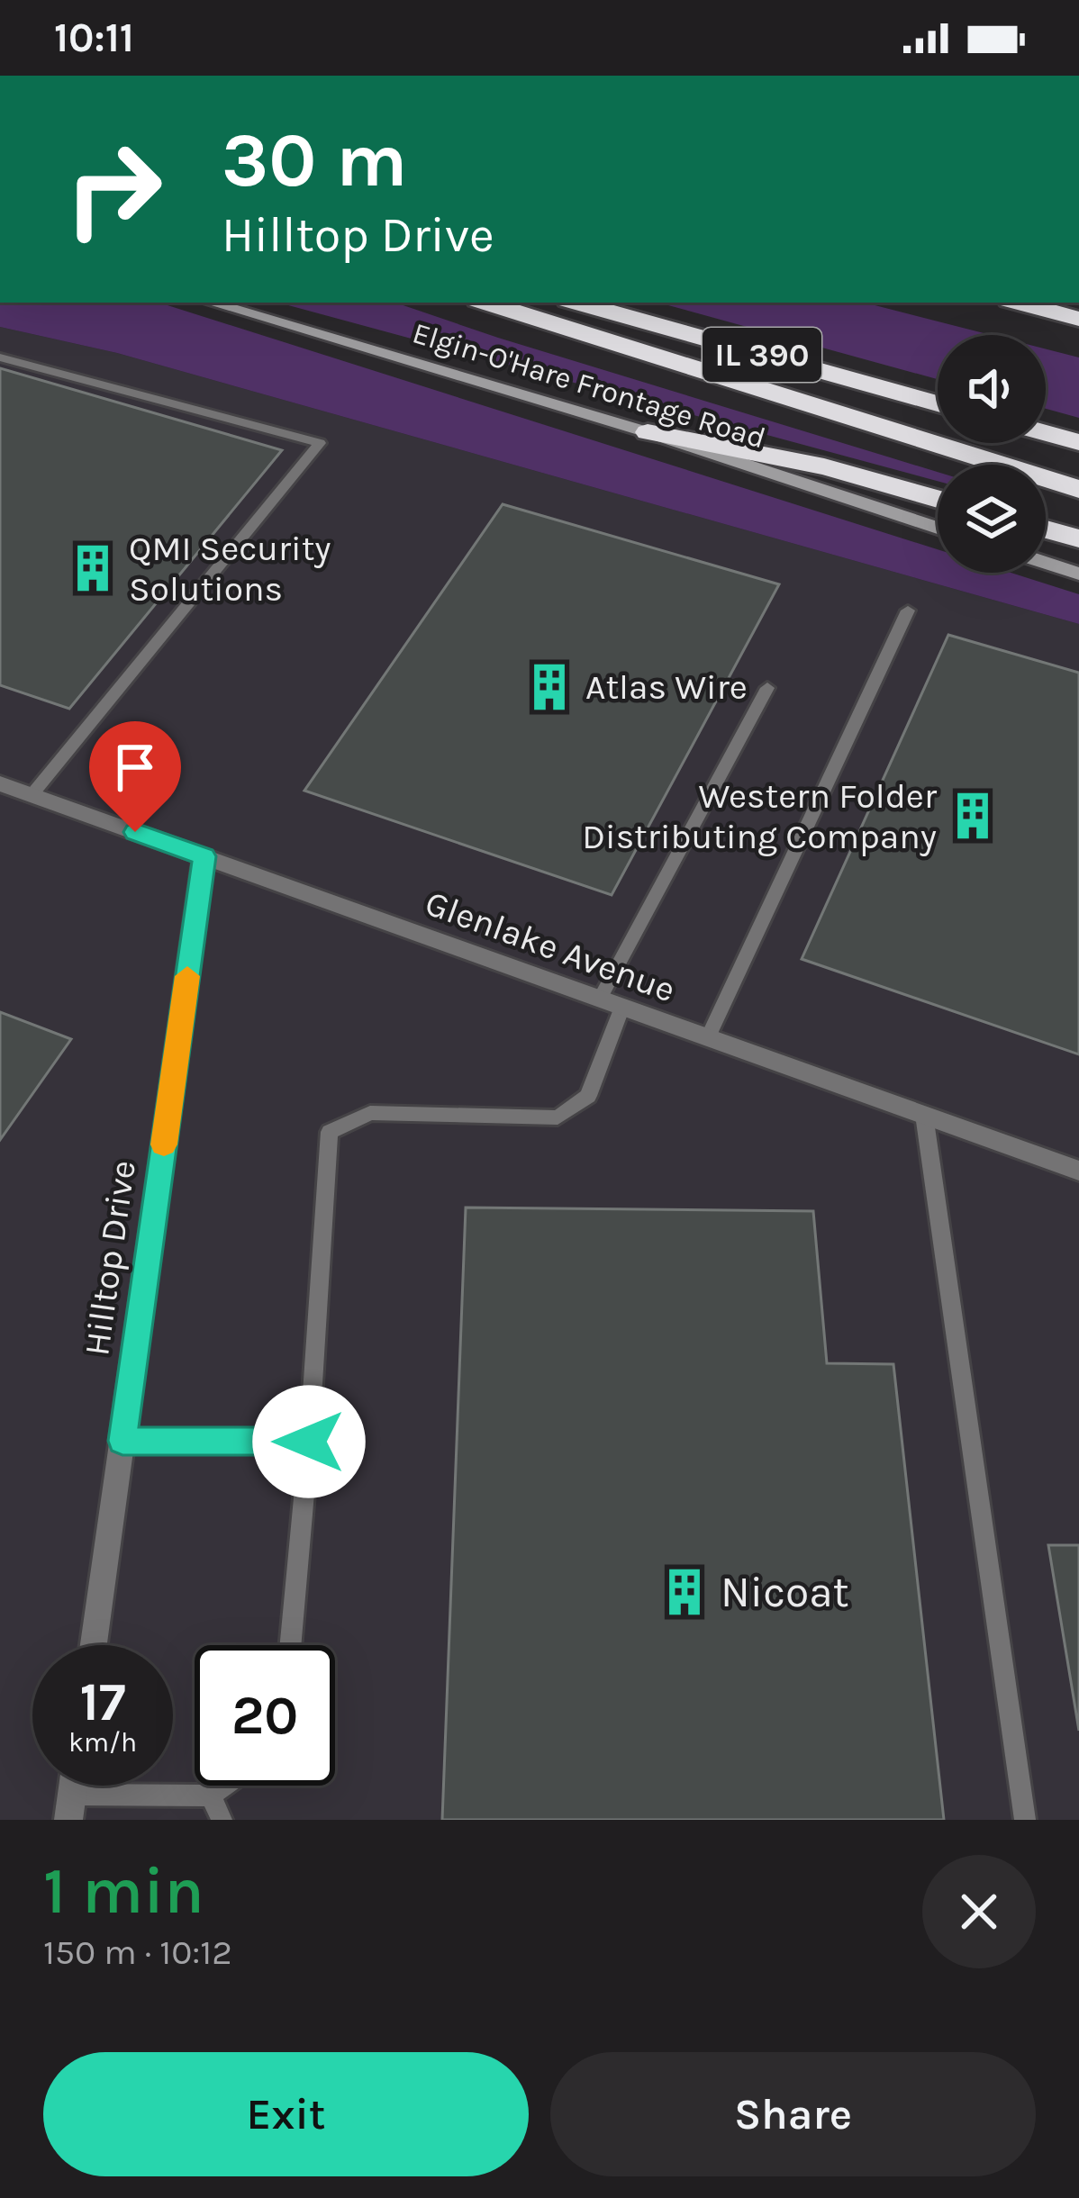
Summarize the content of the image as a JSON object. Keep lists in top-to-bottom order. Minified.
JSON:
{"streets":{"highway":["IL 390"],"main road":["Elgin-O'Hare Frontage Road"],"street":["Glenlake Avenue","Hilltop Drive"]},"crossings":[["Glenlake Avenue","Hilltop Drive"]],"places":{"building":["QMI Security Solutions","Atlas Wire","Western Folder Distributing Company","Nicoat"]},"page":{"status":"10:11","turn":["30 m","Hilltop Drive"],"speed":"17 km/h","limit":"20","heading":["1 min","150 m · 10:12"],"buttons":["Exit","Share"]}}
